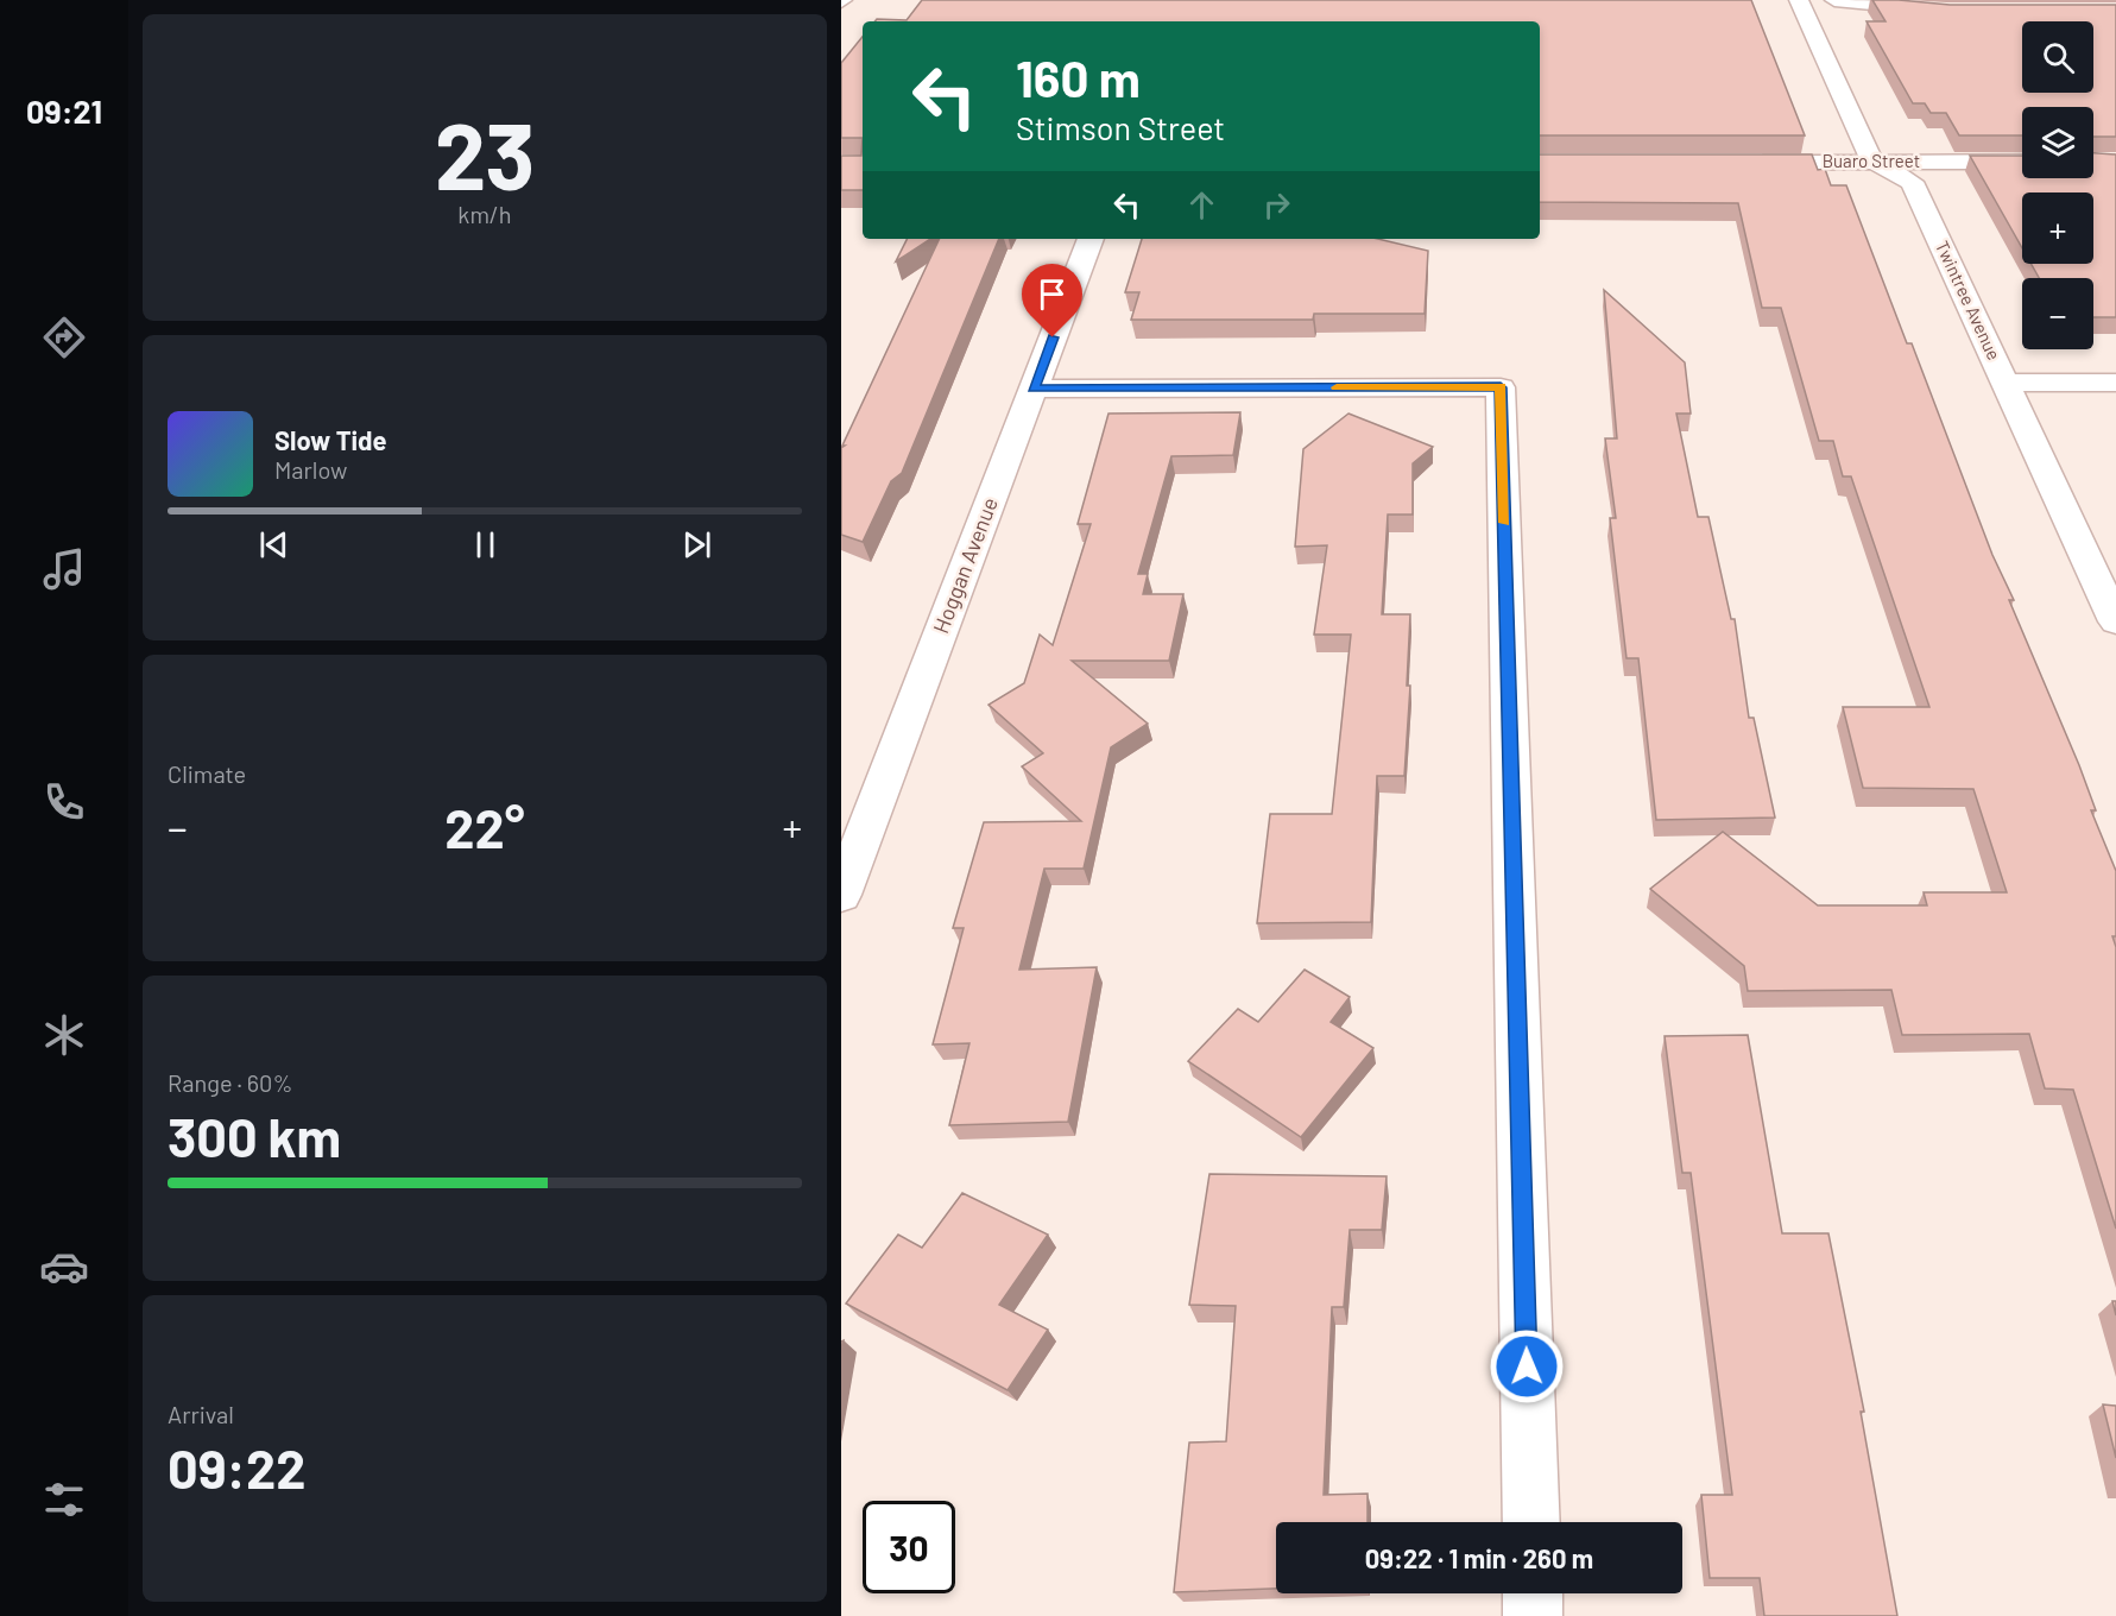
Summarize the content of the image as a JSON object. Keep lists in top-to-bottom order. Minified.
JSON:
{"streets":{"street":["Buaro Street","Twintree Avenue","Hoggan Avenue"]},"crossings":[["Buaro Street","Twintree Avenue"]],"page":{"tabs":"09:21","tile":[["23","km/h"],"Climate",["Range · 60%","300 km"],["Arrival","09:22"]],"map_buttons":["+","−"],"turn":["160 m","Stimson Street"],"song":["Slow Tide","Marlow"],"heat":["−","22°","+"],"limit":"30","trip":"09:22 · 1 min · 260 m"}}
